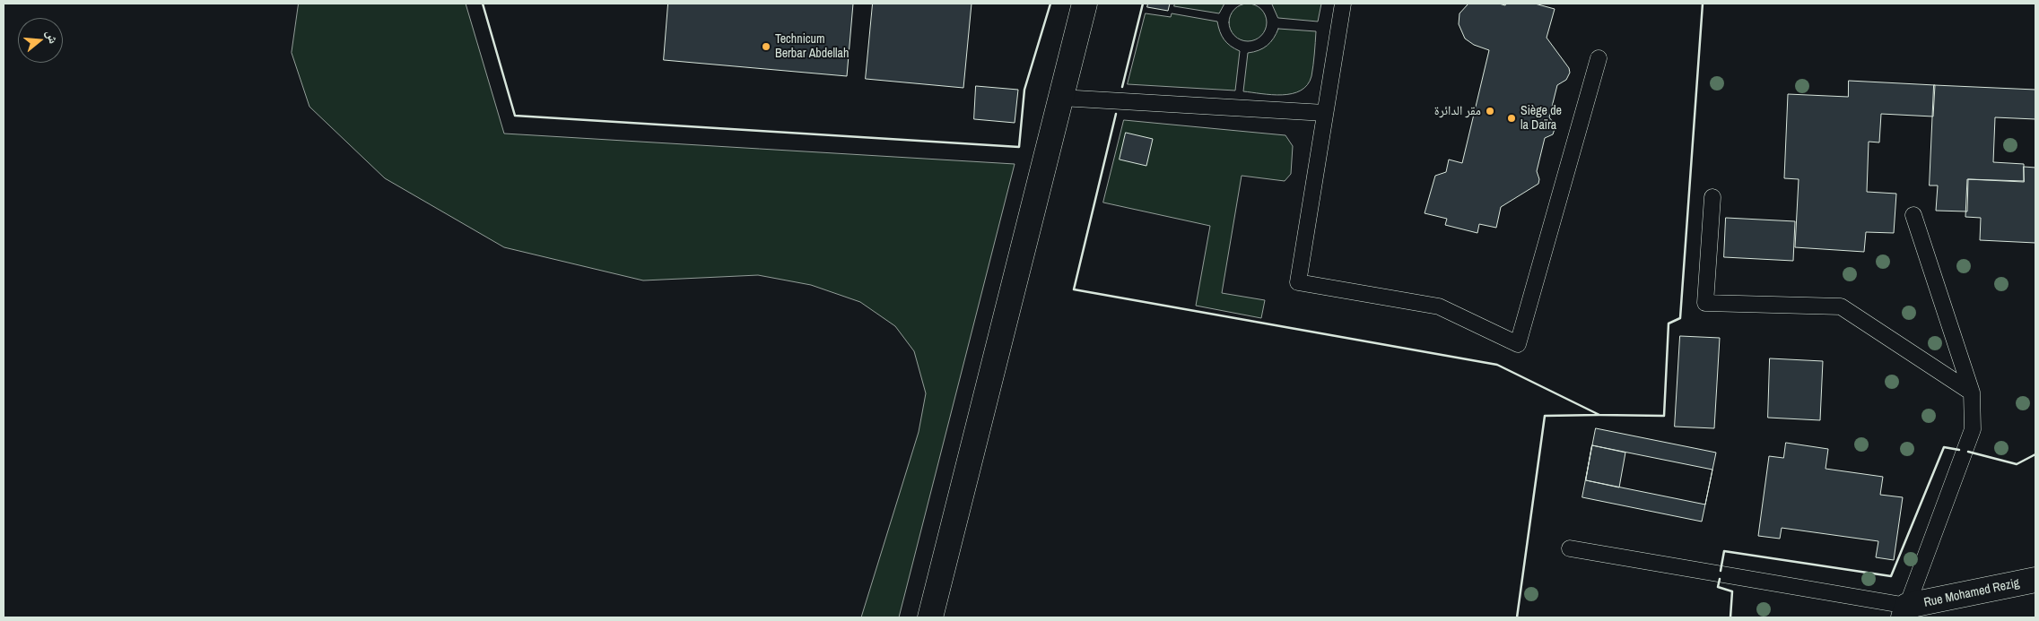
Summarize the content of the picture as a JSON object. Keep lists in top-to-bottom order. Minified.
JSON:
{"streets":{"street":["Rue Mohamed Rezig"]},"places":["Technicum Berbar Abdellah","مقر الدائرة","Siège de la Daïra"],"north":"right"}
